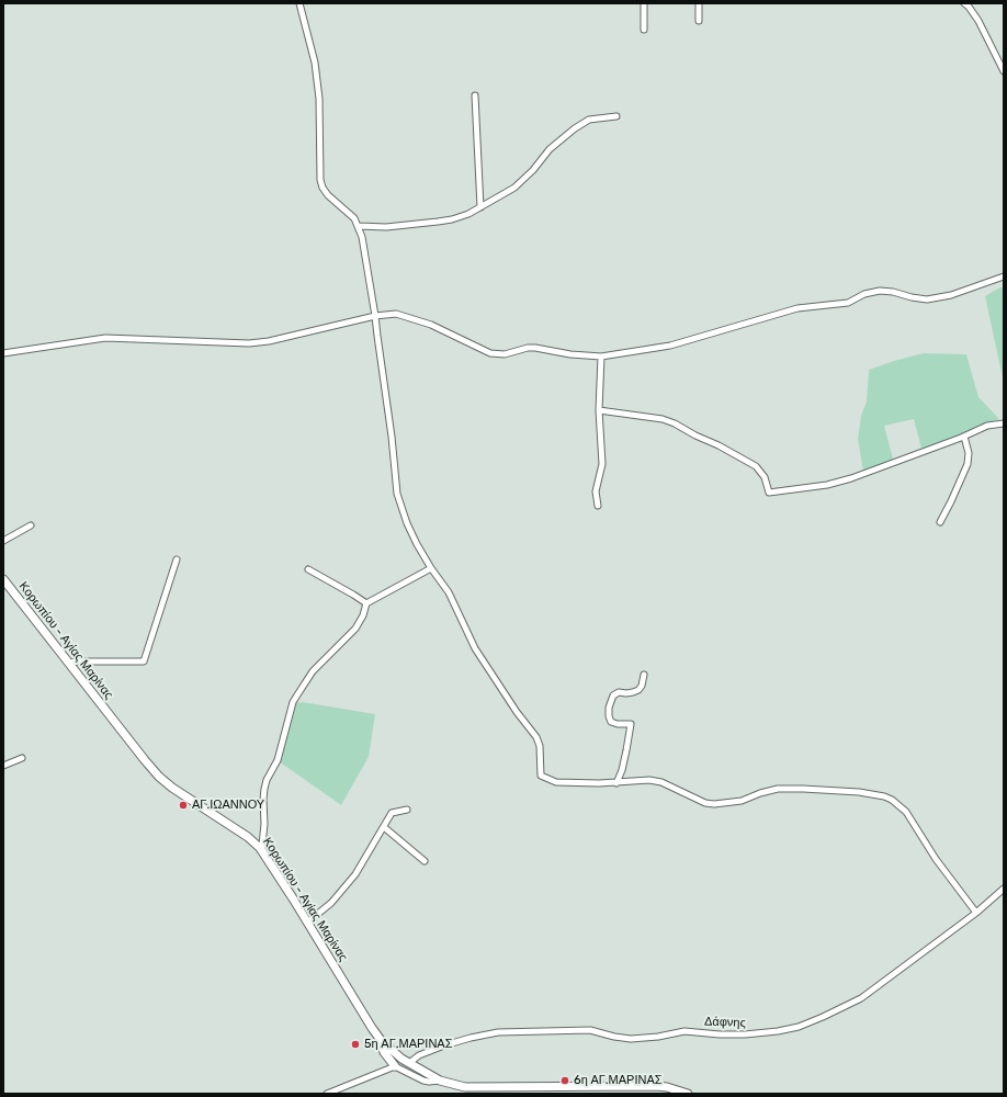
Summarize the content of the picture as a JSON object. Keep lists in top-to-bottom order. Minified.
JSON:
{"streets":{"main road":["Κορωπίου - Αγίας Μαρίνας"],"street":["Δάφνης"]},"crossings":[["Κορωπίου - Αγίας Μαρίνας","Δάφνης"]],"places":["ΑΓ.ΙΩΑΝΝΟΥ","5η ΑΓ.ΜΑΡΙΝΑΣ","6η ΑΓ.ΜΑΡΙΝΑΣ"]}
